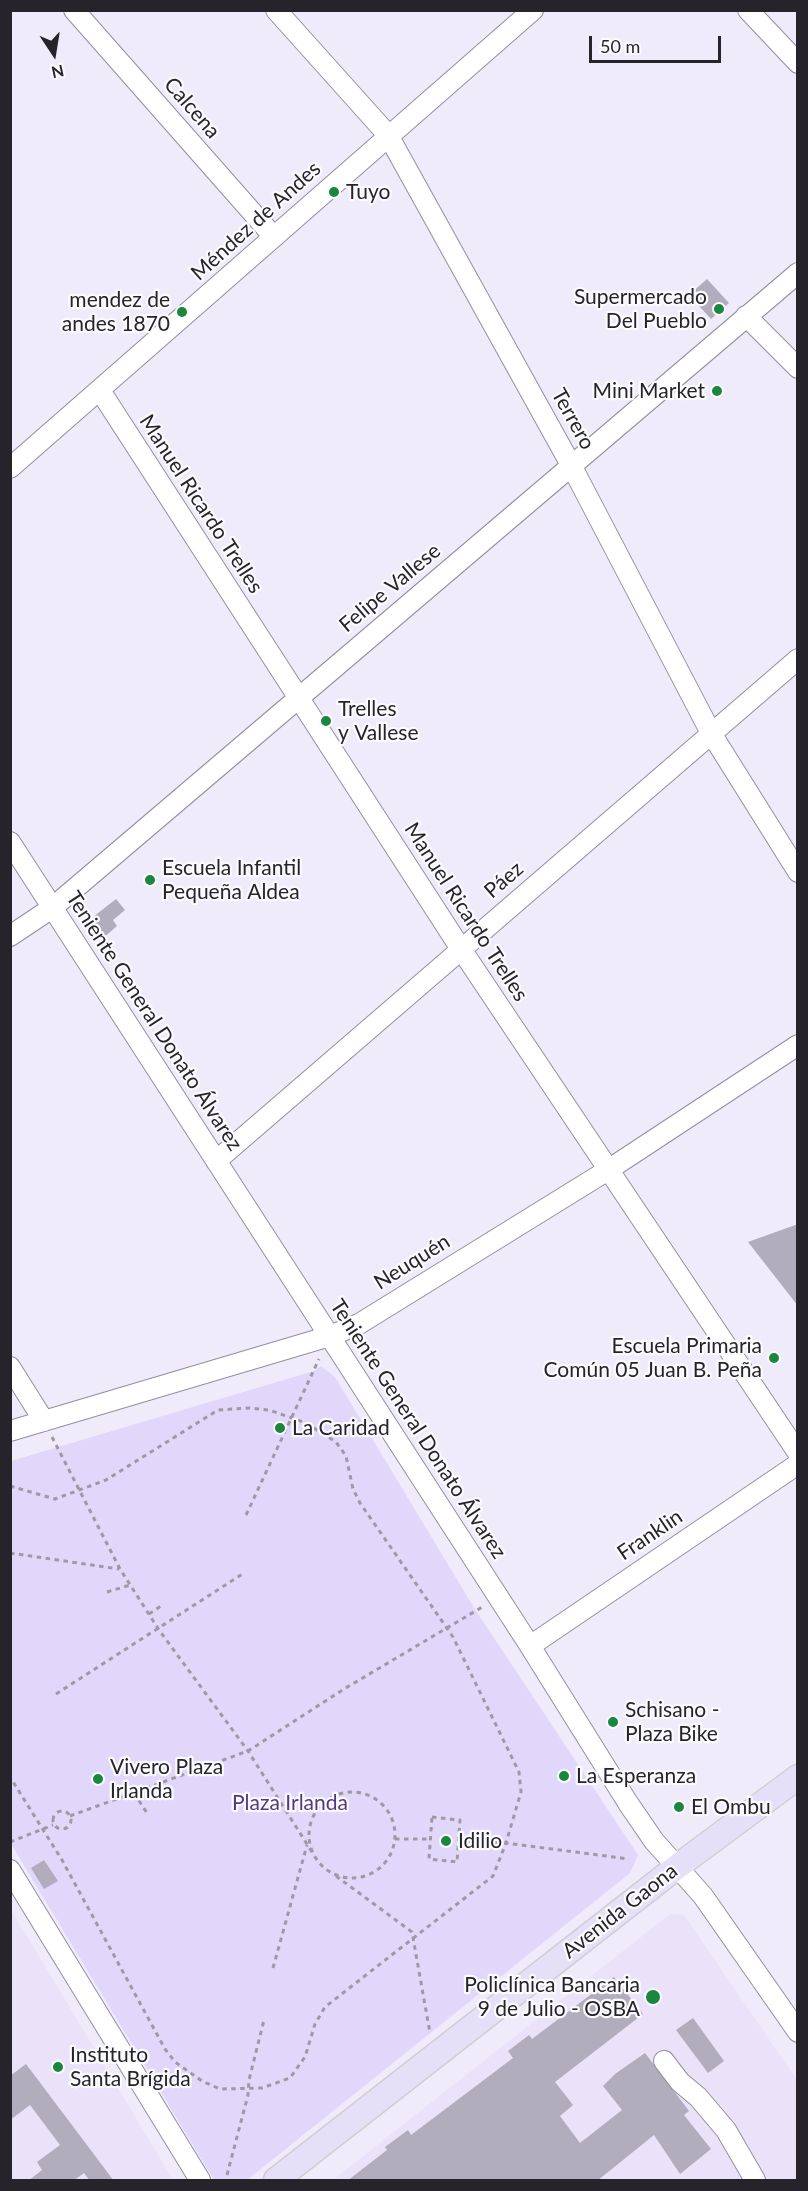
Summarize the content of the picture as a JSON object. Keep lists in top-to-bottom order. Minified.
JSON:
{"streets":{"main road":["Avenida Gaona"],"street":["Calcena","Méndez de Andes","Terrero","Manuel Ricardo Trelles","Felipe Vallese","Páez","Teniente General Donato Álvarez","Neuquén","Franklin"]},"crossings":[["Calcena","Méndez de Andes"],["Méndez de Andes","Terrero"],["Méndez de Andes","Manuel Ricardo Trelles"],["Terrero","Felipe Vallese"],["Terrero","Páez"],["Manuel Ricardo Trelles","Felipe Vallese"],["Manuel Ricardo Trelles","Páez"],["Manuel Ricardo Trelles","Neuquén"],["Felipe Vallese","Teniente General Donato Álvarez"],["Páez","Teniente General Donato Álvarez"],["Teniente General Donato Álvarez","Neuquén"],["Teniente General Donato Álvarez","Franklin"],["Teniente General Donato Álvarez","Avenida Gaona"]],"parks":["Plaza Irlanda"],"places":["Tuyo","Supermercado Del Pueblo","mendez de andes 1870","Mini Market","Trelles y Vallese","Escuela Infantil Pequeña Aldea","Escuela Primaria Común 05 Juan B. Peña","La Caridad","Schisano - Plaza Bike","La Esperanza","Vivero Plaza Irlanda","El Ombu","Idilio","Policlínica Bancaria 9 de Julio - OSBA","Instituto Santa Brígida"],"scale_bar":"50 m","north":"bottom"}
